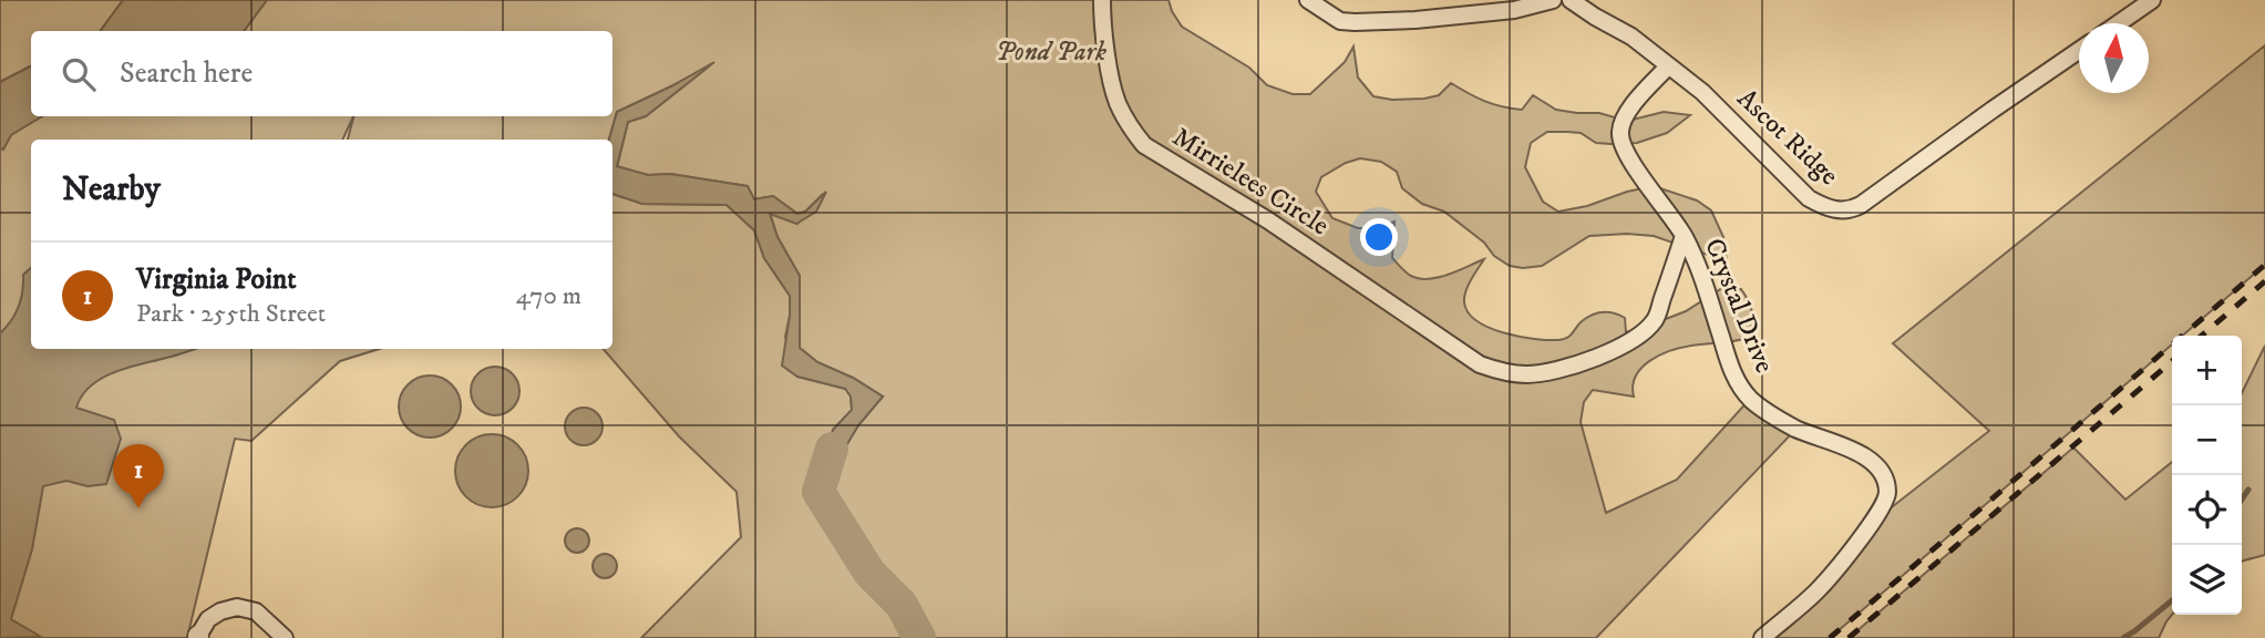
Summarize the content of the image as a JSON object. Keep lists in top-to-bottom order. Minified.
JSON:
{"streets":{"street":["Ascot Ridge","Mirrielees Circle","Crystal Drive"]},"crossings":[["Mirrielees Circle","Crystal Drive"]],"parks":["Pond Park"],"north":"top","page":{"search":"Search here","heading":"Nearby","list":[{"mark":"1","name":"Virginia Point","note":"Park · 255th Street","value":"470 m"}],"map_buttons":["+","−"],"pins":"1"}}
